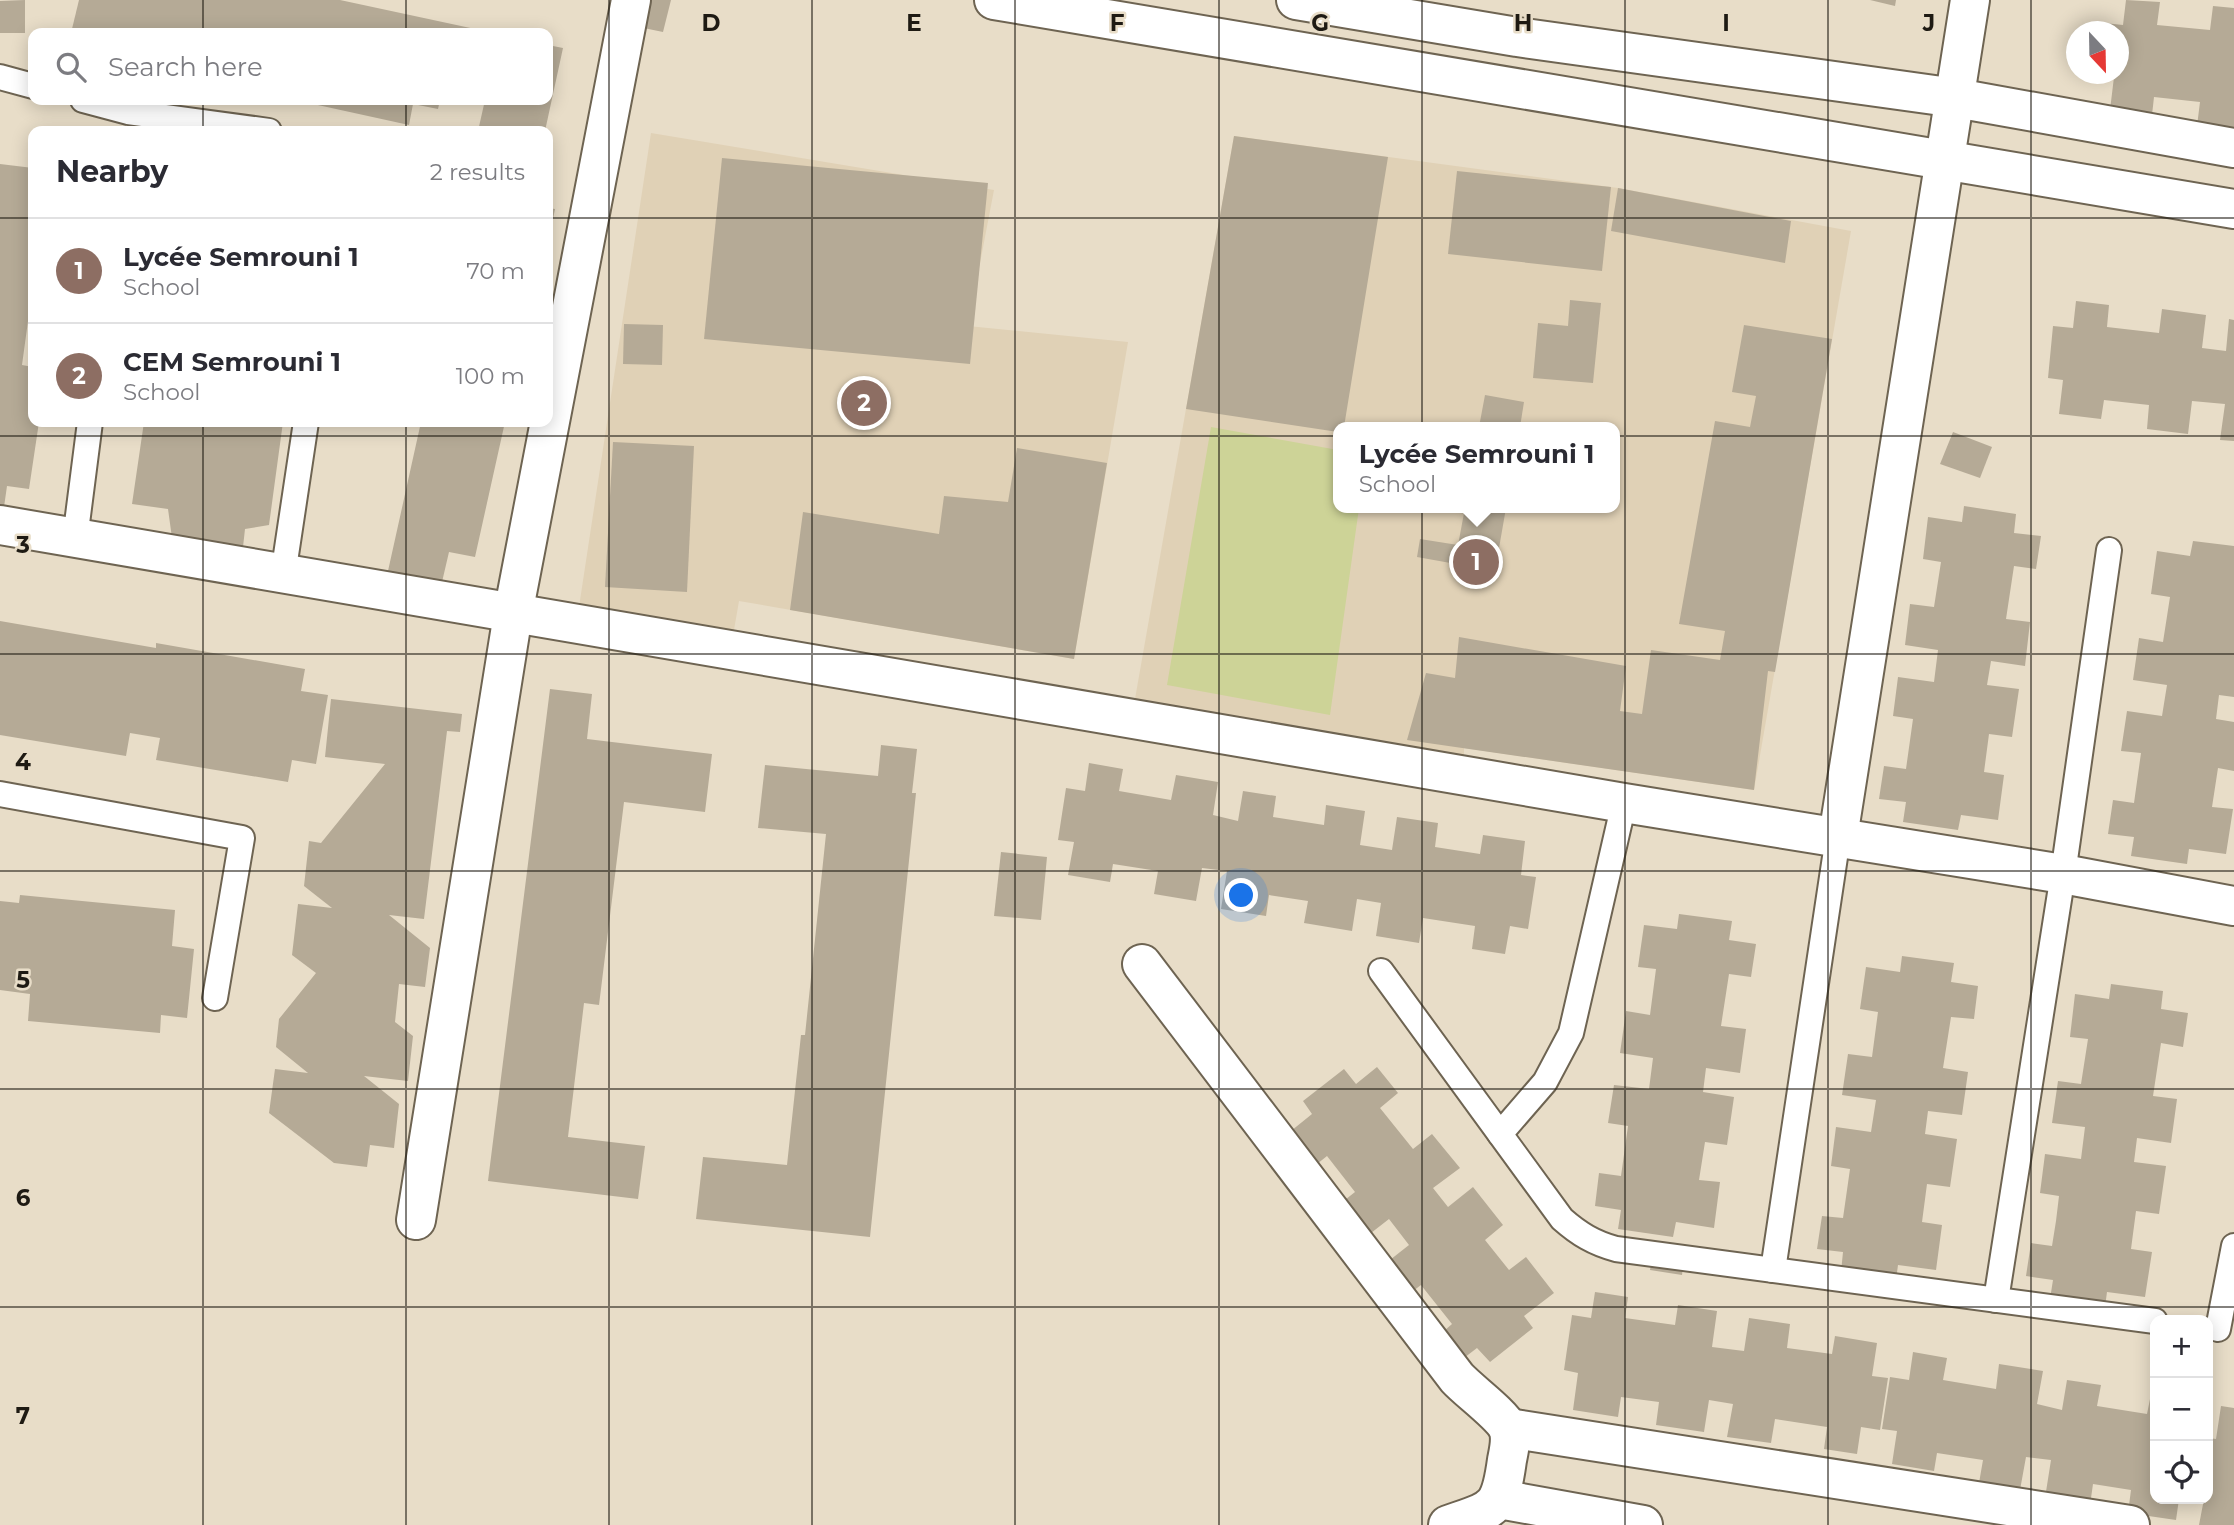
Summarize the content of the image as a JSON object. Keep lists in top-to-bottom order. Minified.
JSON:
{"north":"bottom","page":{"search":"Search here","heading":["Nearby","2 results"],"list":[{"mark":"1","name":"Lycée Semrouni 1","note":"School","value":"70 m"},{"mark":"2","name":"CEM Semrouni 1","note":"School","value":"100 m"}],"pins":["2","1"],"popup":["Lycée Semrouni 1","School"],"map_buttons":["+","−"]},"grid":{"columns":["D","E","F","G","H","I","J"],"rows":["3","4","5","6","7"]}}
